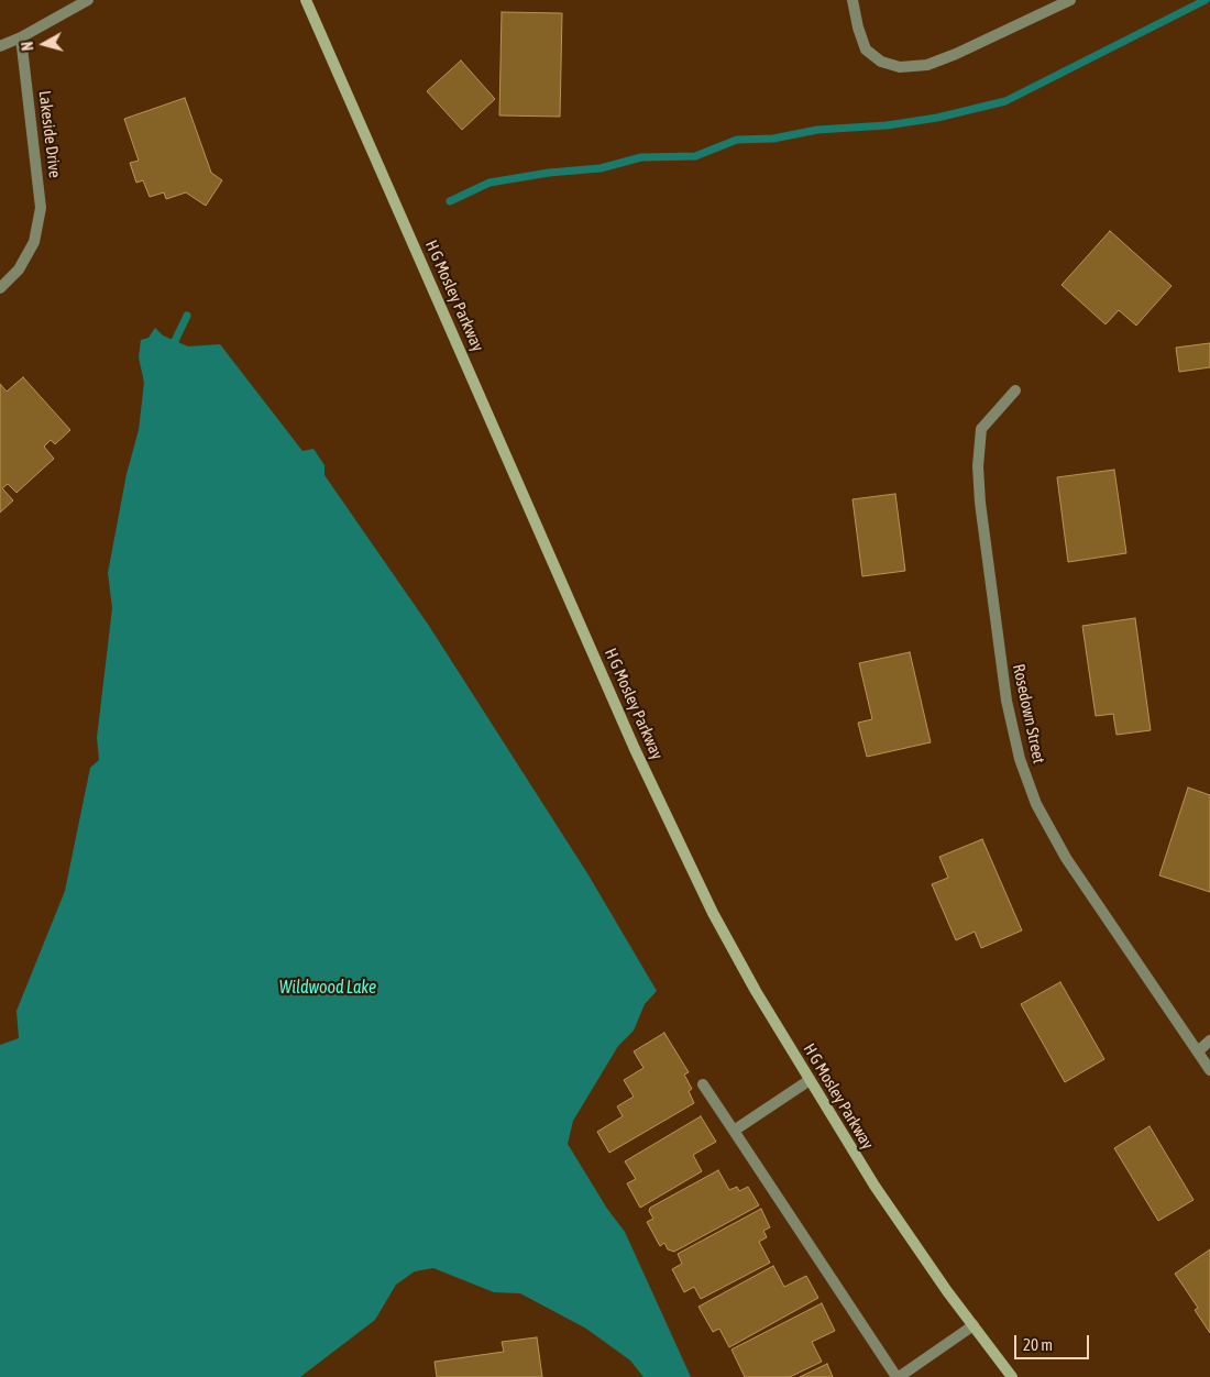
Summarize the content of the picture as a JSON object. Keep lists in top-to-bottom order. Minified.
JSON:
{"streets":{"main road":["H G Mosley Parkway"],"street":["Lakeside Drive","Rosedown Street"]},"water":["Wildwood Lake"],"scale_bar":"20 m","north":"left"}
